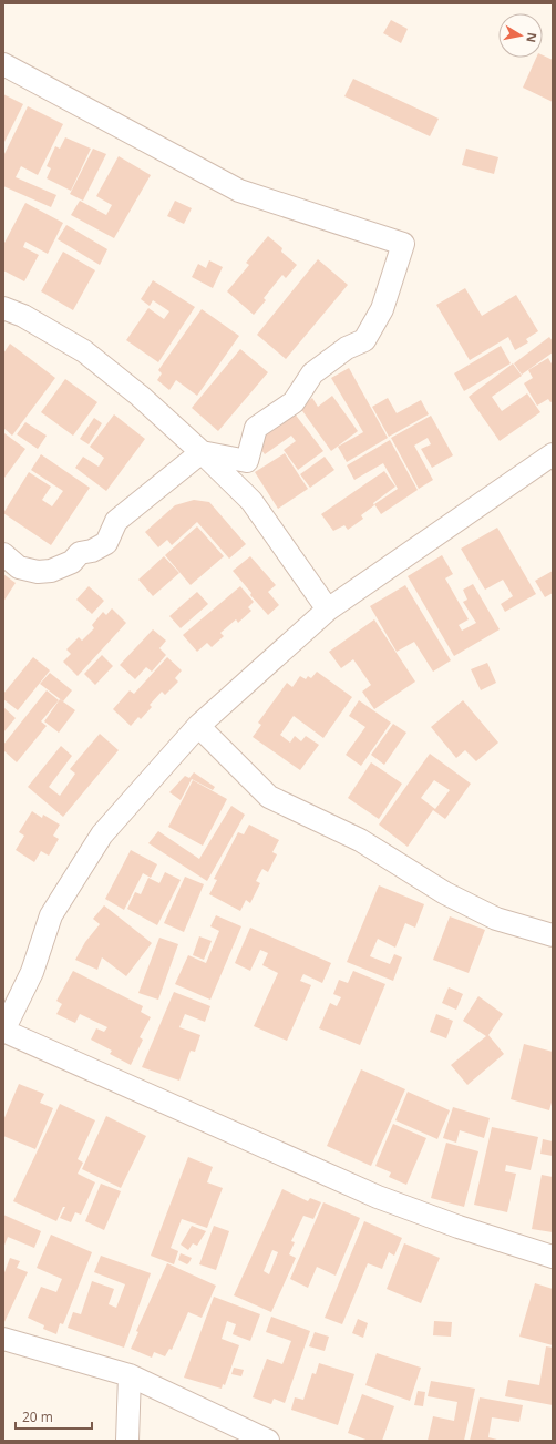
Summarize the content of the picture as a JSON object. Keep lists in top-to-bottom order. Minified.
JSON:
{"scale_bar":"20 m","north":"right"}
